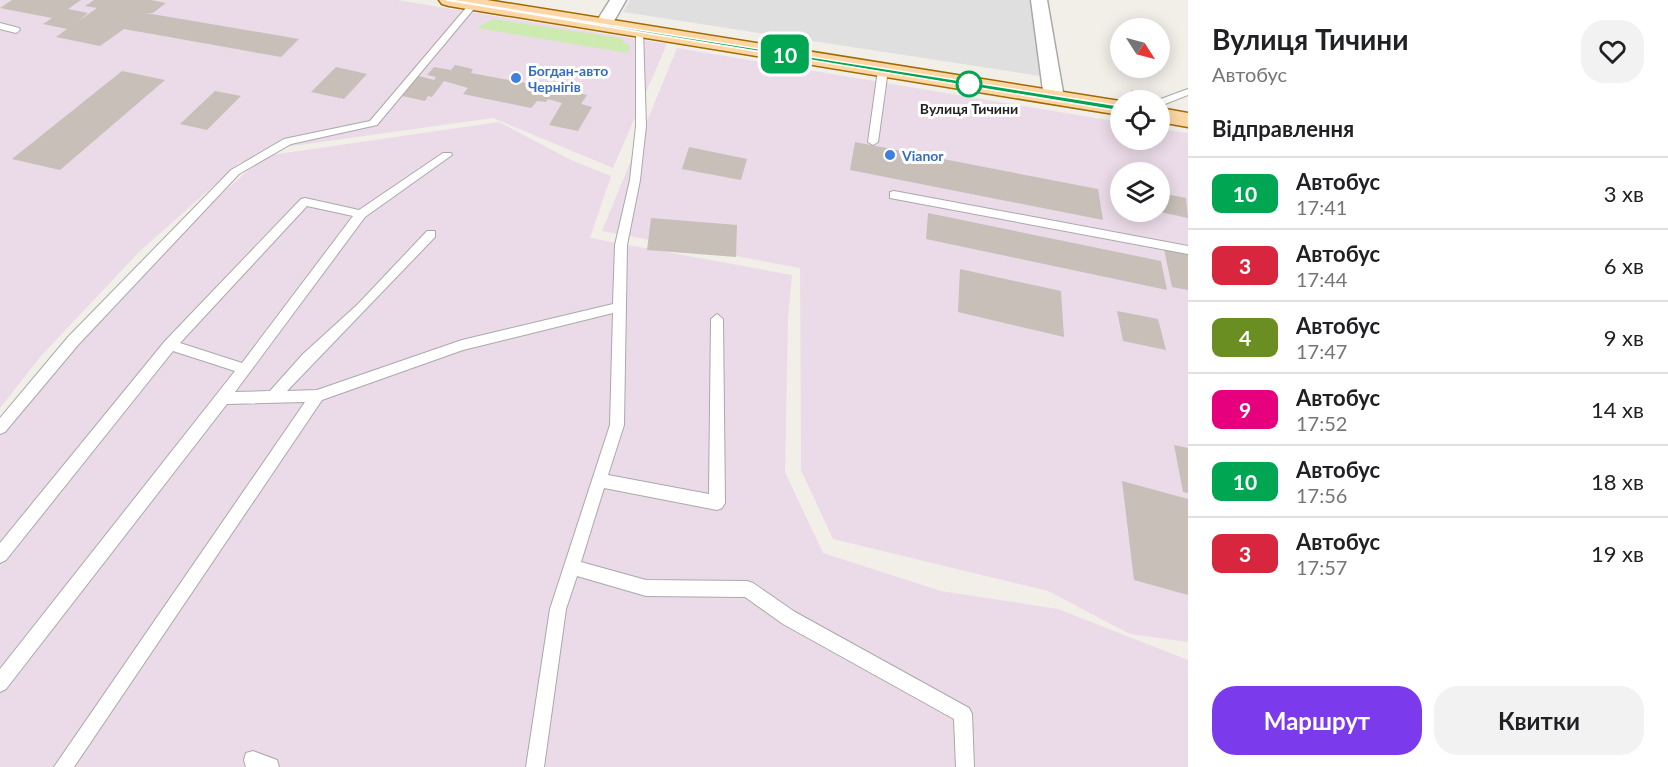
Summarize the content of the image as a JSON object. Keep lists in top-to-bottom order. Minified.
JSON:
{"places":["Богдан-авто Чернігів","Вулиця Тичини","Vianor"],"lines":["bus line 10"],"north":"bottom right","page":{"on_map":"10","heading":[["Вулиця Тичини","Автобус"],"Відправлення"],"list":[{"mark":"10","name":"Автобус","note":"17:41","value":"3 хв"},{"mark":"3","name":"Автобус","note":"17:44","value":"6 хв"},{"mark":"4","name":"Автобус","note":"17:47","value":"9 хв"},{"mark":"9","name":"Автобус","note":"17:52","value":"14 хв"},{"mark":"10","name":"Автобус","note":"17:56","value":"18 хв"},{"mark":"3","name":"Автобус","note":"17:57","value":"19 хв"}],"buttons":["Маршрут","Квитки"]}}
